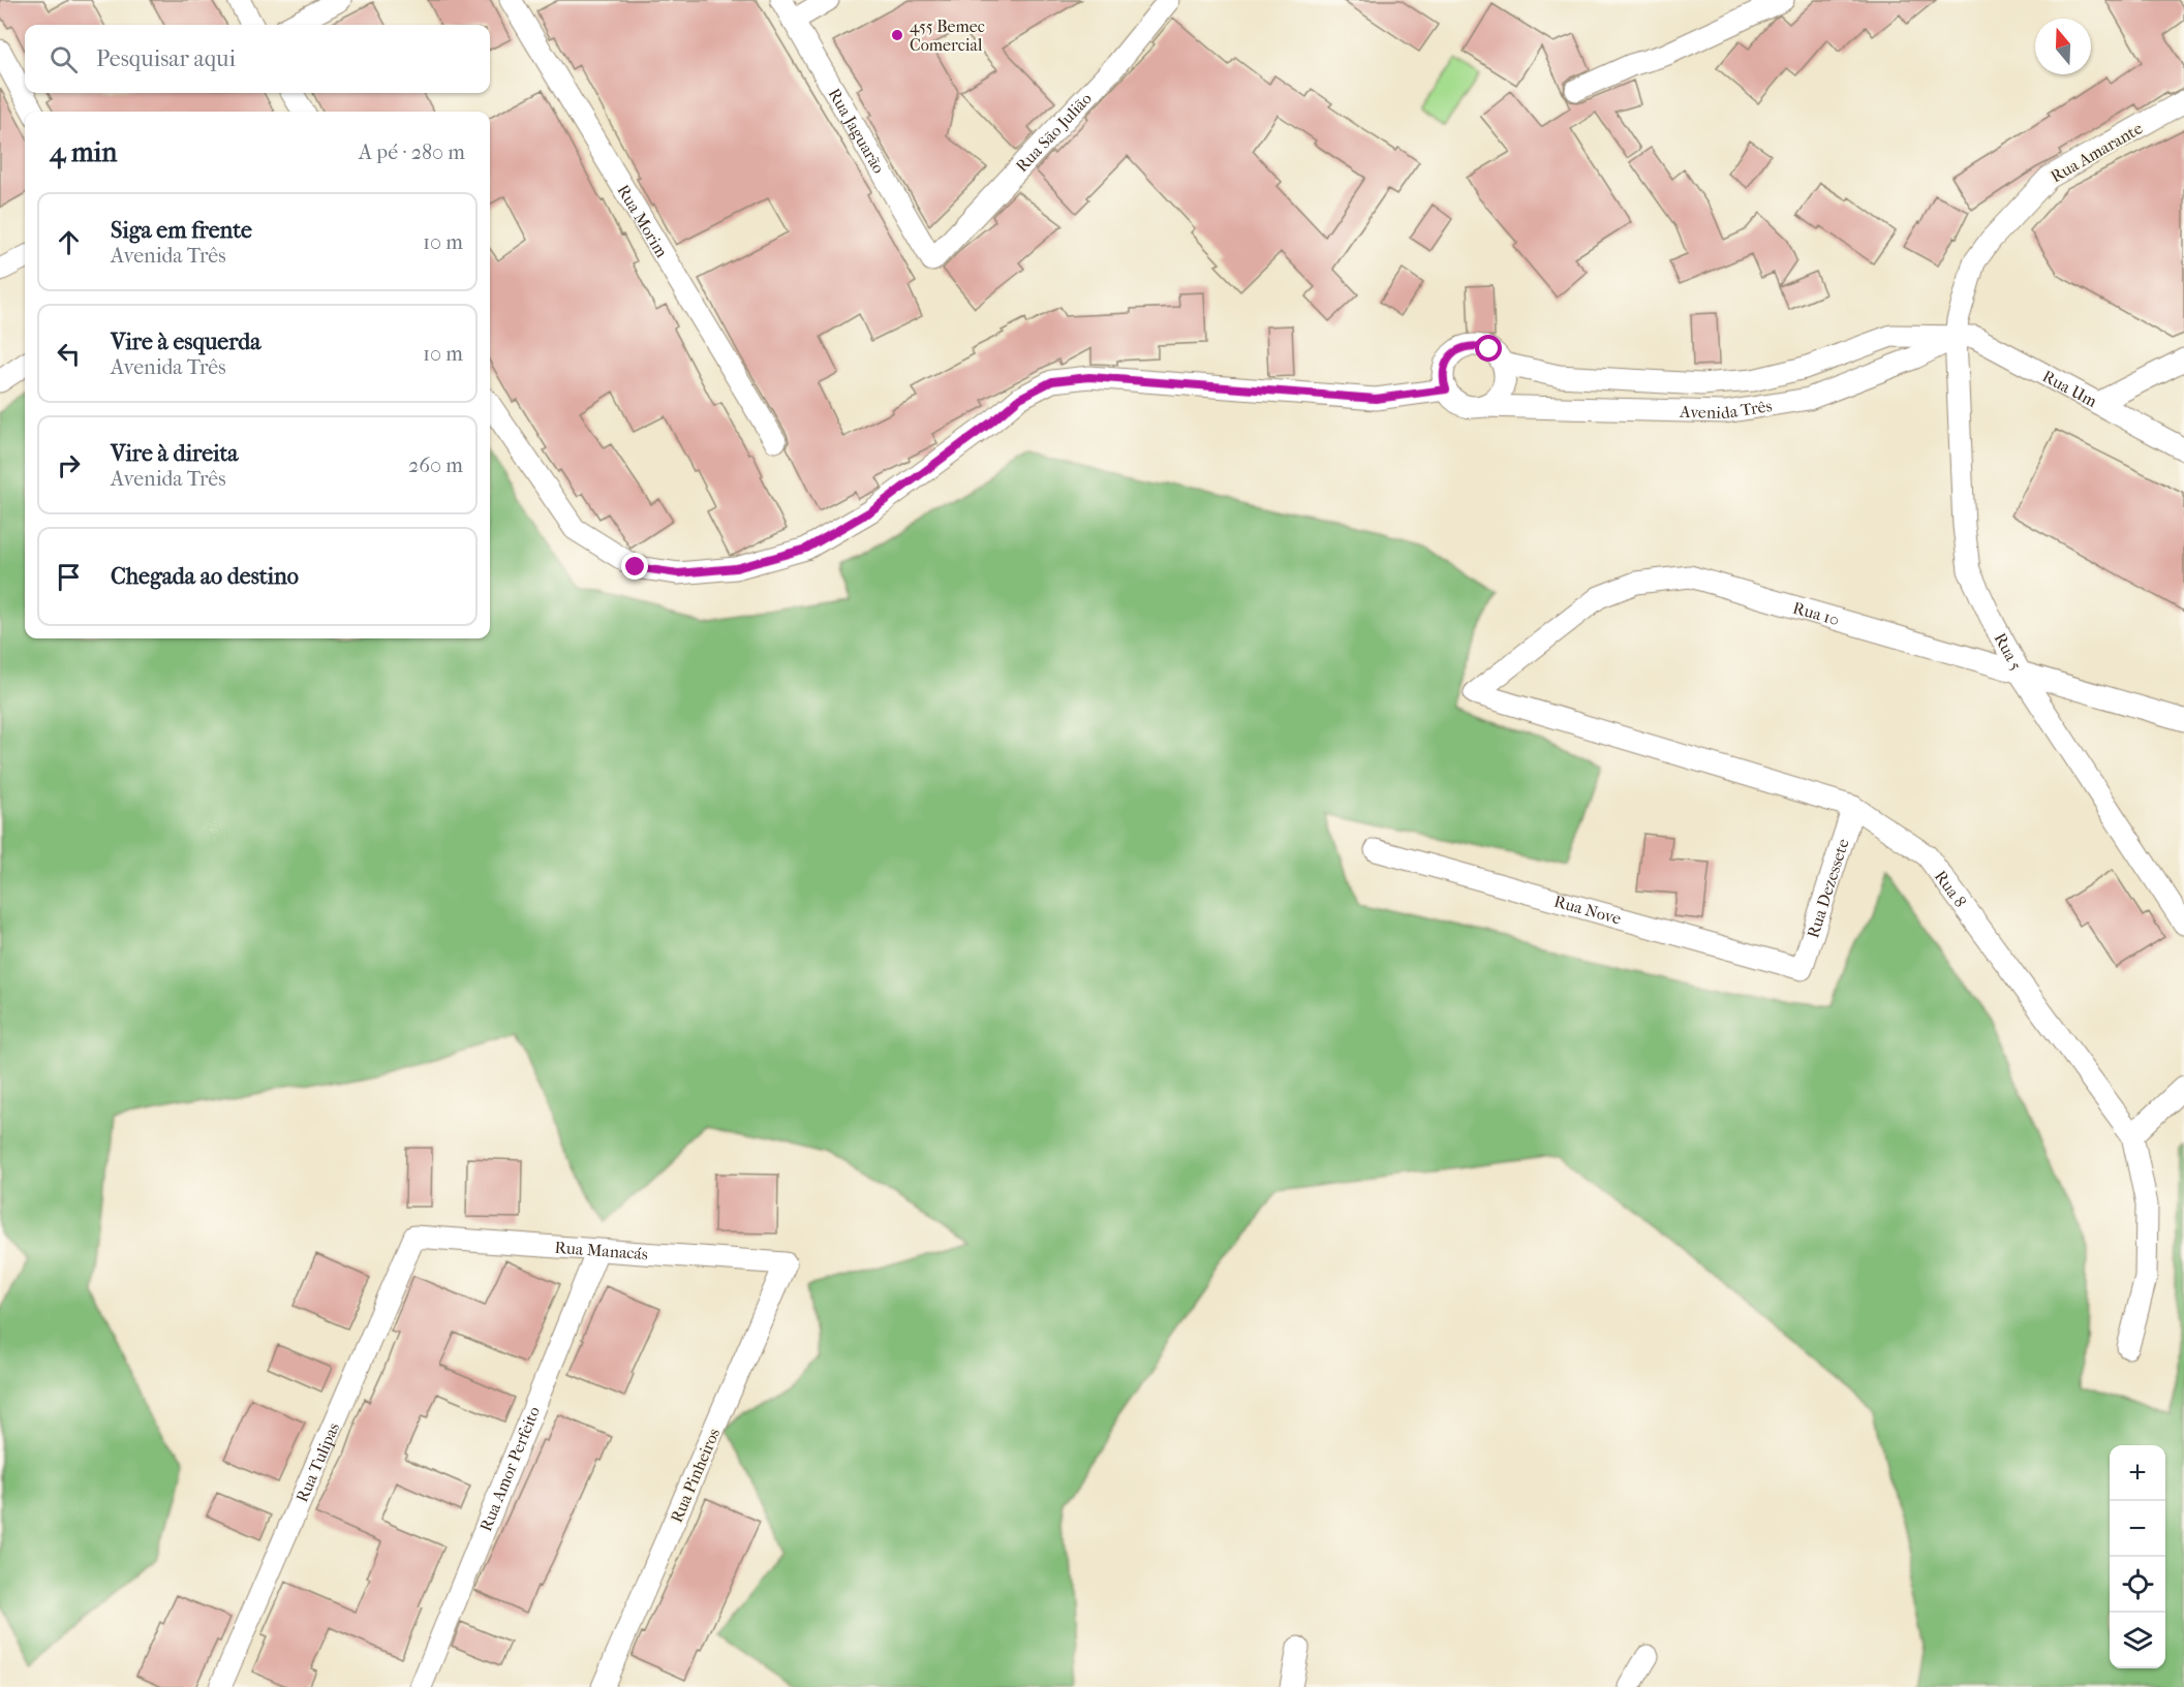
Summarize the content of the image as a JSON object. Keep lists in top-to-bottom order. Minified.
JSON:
{"streets":{"street":["Rua Jaguarão","Rua São Julião","Rua Amarante","Rua Morim","Rua Um","Avenida Três","Rua 10","Rua 5","Rua Dezessete","Rua 8","Rua Nove","Rua Manacás","Rua Tulipas","Rua Amor Perfeito","Rua Pinheiros"]},"crossings":[["Rua Jaguarão","Rua São Julião"],["Rua Amarante","Rua Um"],["Rua Amarante","Avenida Três"],["Rua Amarante","Rua 5"],["Rua Um","Avenida Três"],["Rua Um","Rua 5"],["Avenida Três","Rua 5"],["Rua 10","Rua 5"],["Rua 10","Rua 8"],["Rua Dezessete","Rua 8"],["Rua Dezessete","Rua Nove"],["Rua Manacás","Rua Tulipas"],["Rua Manacás","Rua Amor Perfeito"],["Rua Manacás","Rua Pinheiros"]],"places":["455 Bemec Comercial"],"north":"top","page":{"search":"Pesquisar aqui","heading":["4 min","A pé · 280 m"],"list":[["Siga em frente","Avenida Três","10 m"],["Vire à esquerda","Avenida Três","10 m"],["Vire à direita","Avenida Três","260 m"],"Chegada ao destino"],"map_buttons":["+","−"]}}
